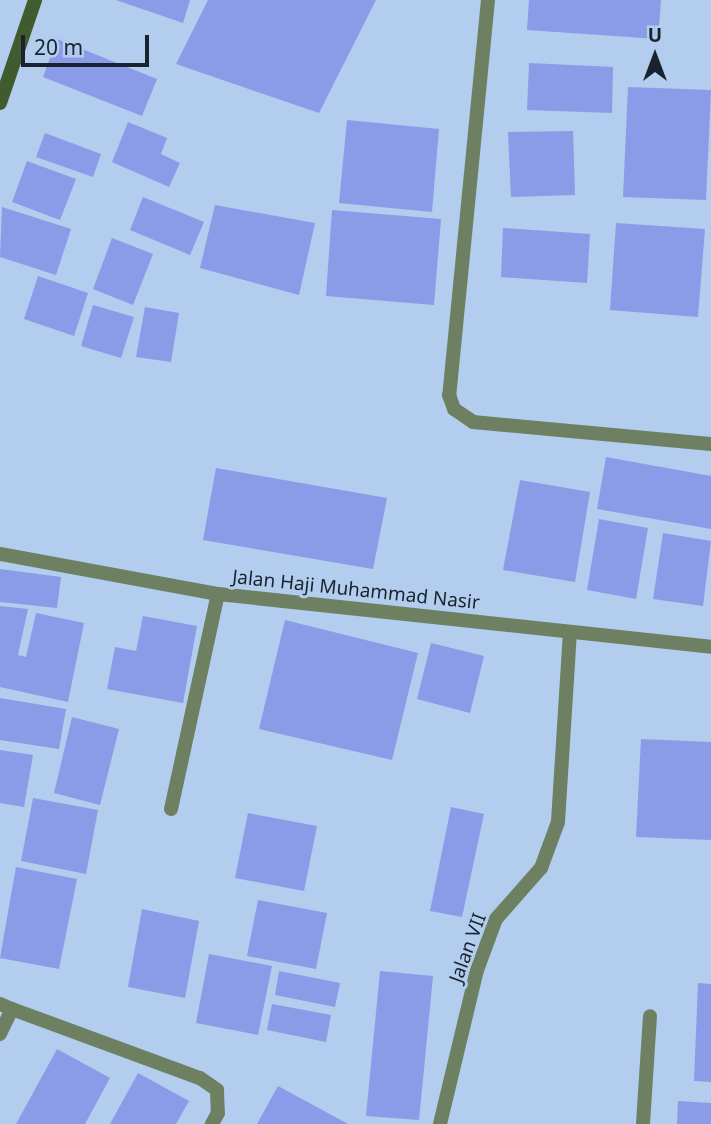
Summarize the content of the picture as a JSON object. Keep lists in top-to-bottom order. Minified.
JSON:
{"streets":{"street":["Jalan Haji Muhammad Nasir","Jalan VII"]},"crossings":[["Jalan Haji Muhammad Nasir","Jalan VII"]],"scale_bar":"20 m","north":"top"}
